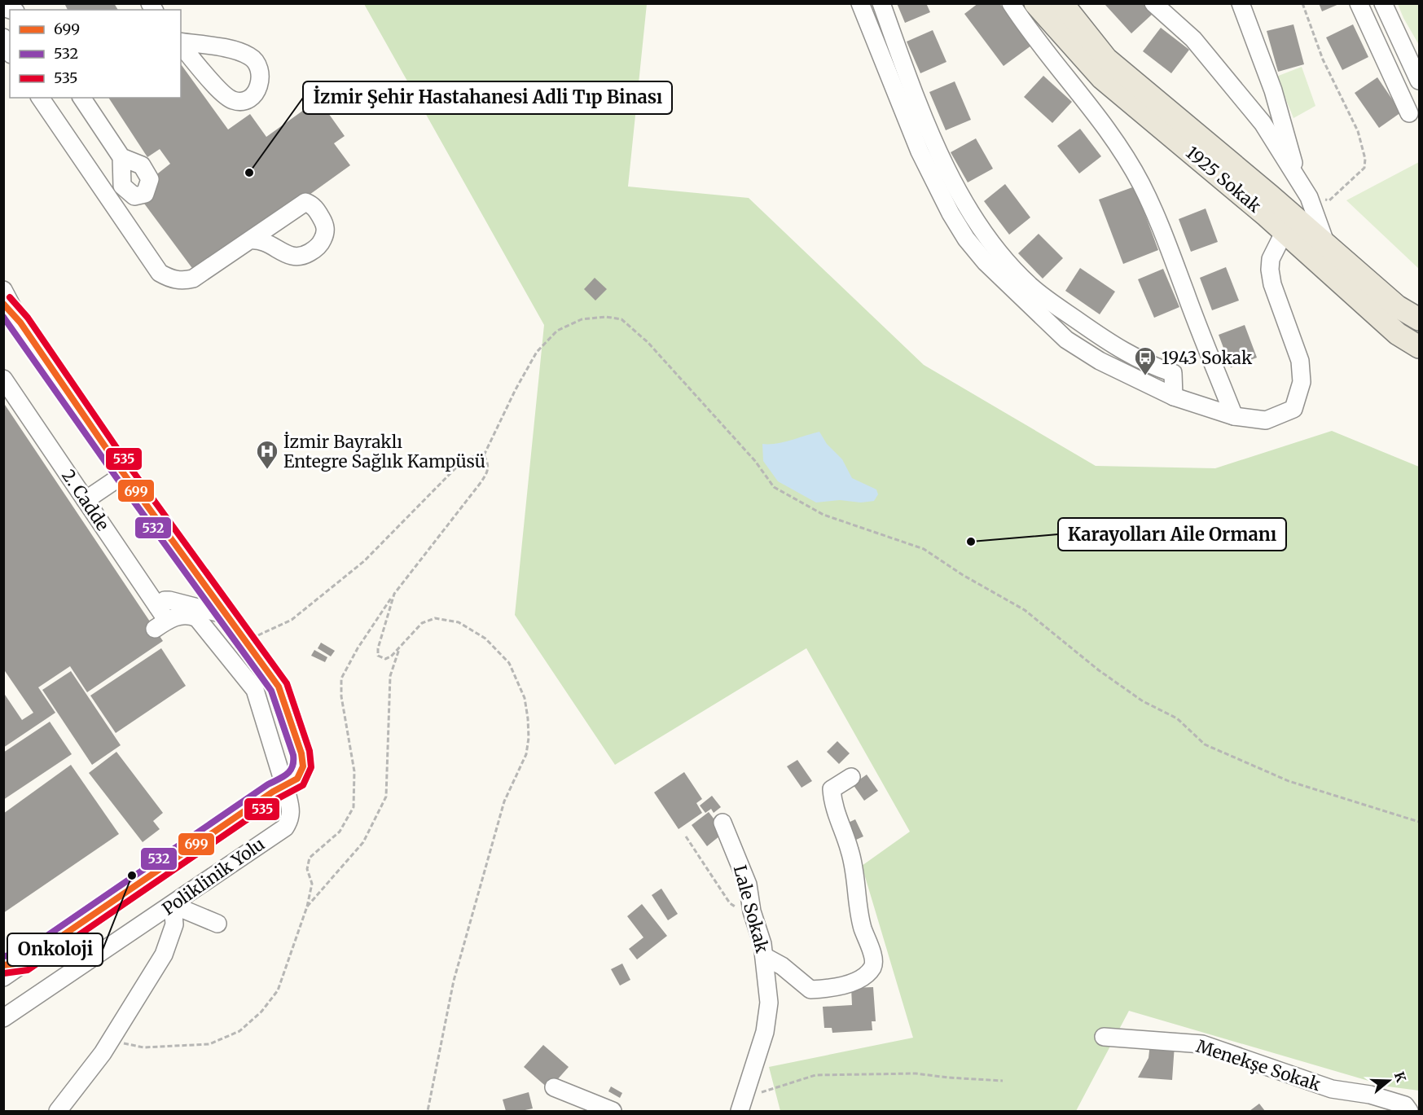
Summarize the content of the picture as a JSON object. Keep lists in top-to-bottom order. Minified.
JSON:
{"streets":{"main road":["1925 Sokak"],"street":["2. Cadde","Poliklinik Yolu","Lale Sokak","Menekşe Sokak"]},"crossings":[["2. Cadde","Poliklinik Yolu"]],"places":{"other":["İzmir Şehir Hastahanesi Adli Tıp Binası","Karayolları Aile Ormanı","Onkoloji"],"bus stop":["1943 Sokak"],"hospital":["İzmir Bayraklı Entegre Sağlık Kampüsü"]},"lines":["transit line 535","transit line 699","transit line 532"],"legend":["699","532","535"],"north":"right"}
